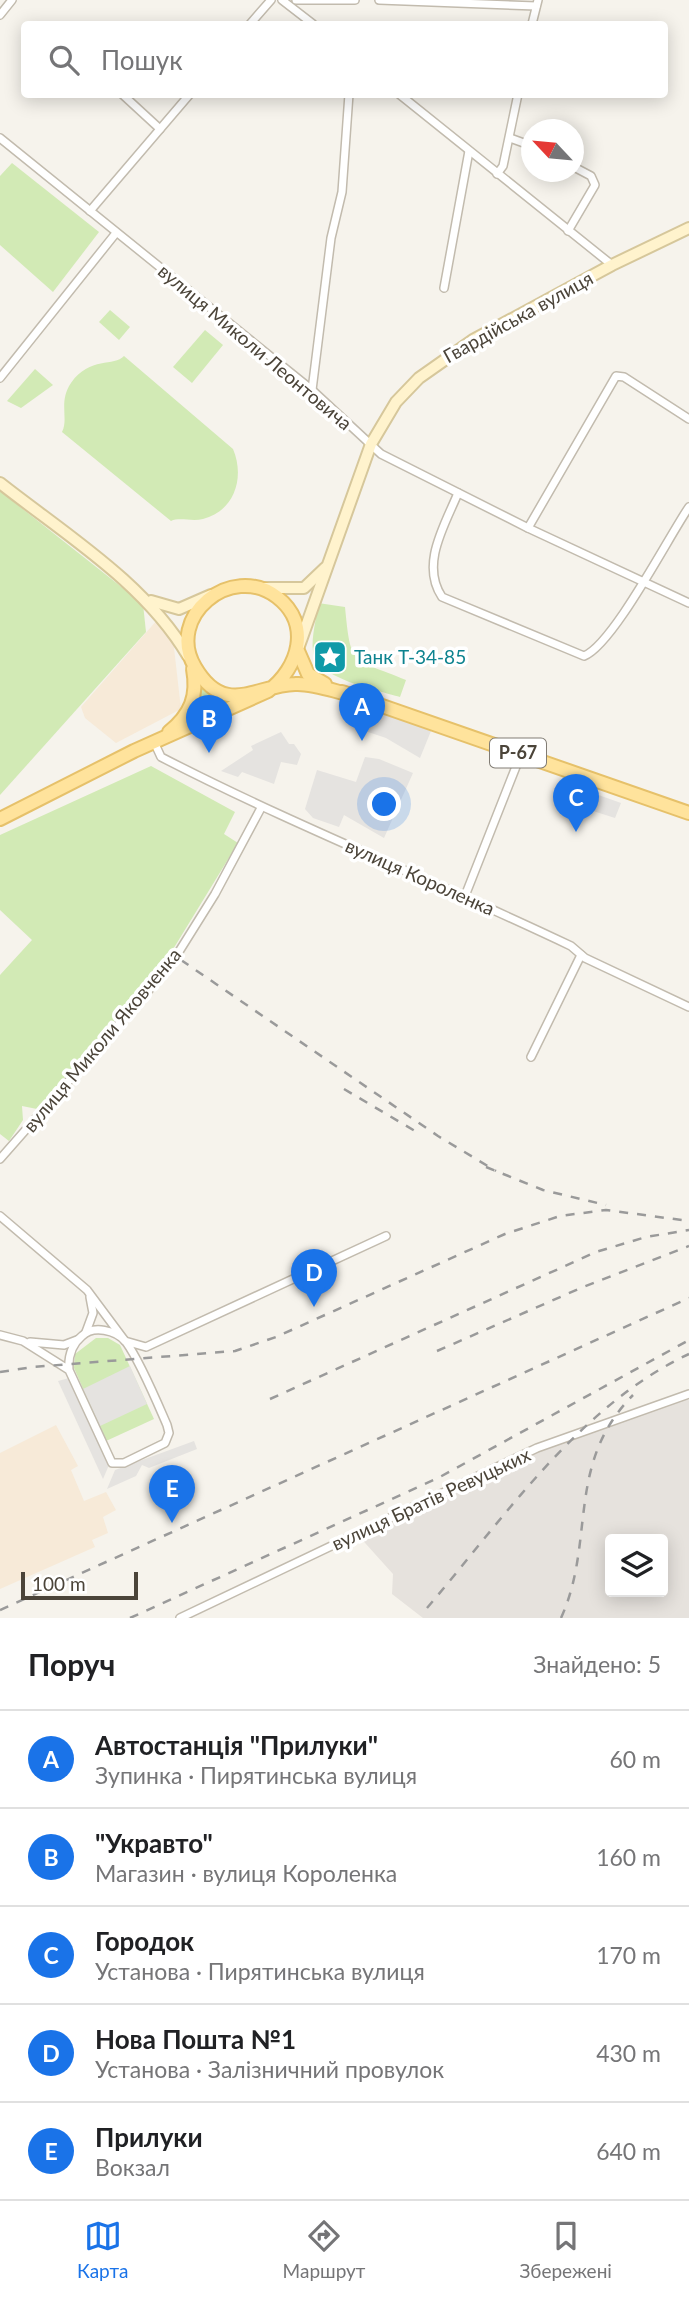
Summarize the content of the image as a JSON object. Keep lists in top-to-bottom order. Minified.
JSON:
{"streets":{"main road":["Гвардійська вулиця","Р-67"],"street":["вулиця Миколи Леонтовича","вулиця Короленка","вулиця Миколи Яковченка","вулиця Братів Ревуцьких"]},"crossings":[["Гвардійська вулиця","вулиця Миколи Леонтовича"],["Гвардійська вулиця","Р-67"],["Р-67","вулиця Короленка"],["вулиця Короленка","вулиця Миколи Яковченка"]],"places":{"place":["Танк Т-34-85"]},"scale_bar":"100 m","north":"top left","page":{"search":"Пошук","pins":["A","B","C","D","E"],"scale":"100 m","heading":["Поруч","Знайдено: 5"],"list":[{"mark":"A","name":"Автостанція \"Прилуки\"","note":"Зупинка · Пирятинська вулиця","value":"60 m"},{"mark":"B","name":"\"Укравто\"","note":"Магазин · вулиця Короленка","value":"160 m"},{"mark":"C","name":"Городок","note":"Установа · Пирятинська вулиця","value":"170 m"},{"mark":"D","name":"Нова Пошта №1","note":"Установа · Залізничний провулок","value":"430 m"},{"mark":"E","name":"Прилуки","note":"Вокзал","value":"640 m"}],"nav":["Карта","Маршрут","Збережені"]}}
